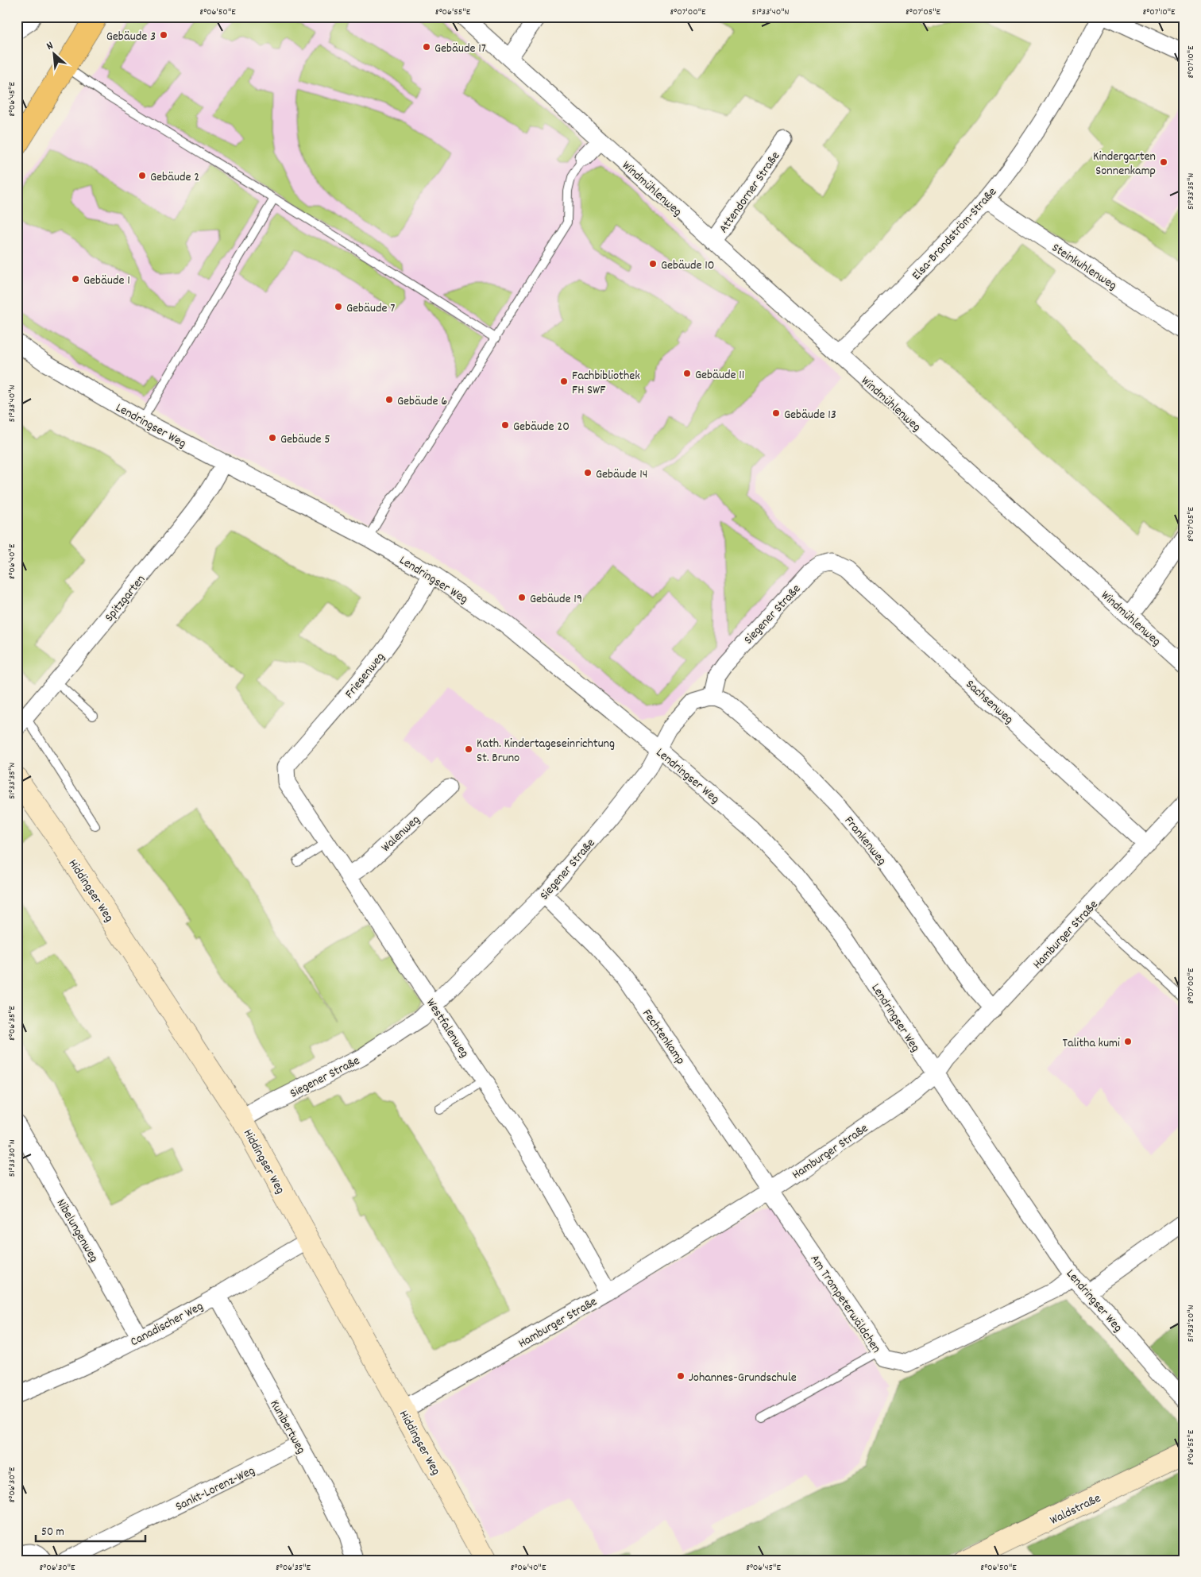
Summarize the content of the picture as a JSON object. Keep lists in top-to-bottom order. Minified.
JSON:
{"streets":{"main road":["Hiddingser Weg","Waldstraße"],"street":["Windmühlenweg","Attendorner Straße","Elsa-Brandström-Straße","Steinkuhlenweg","Lendringser Weg","Spitzgarten","Siegener Straße","Friesenweg","Sachsenweg","Walenweg","Frankenweg","Hamburger Straße","Westfalenweg","Fechtenkamp","Nibelungenweg","Am Trompeterwäldchen","Canadischer Weg","Kunibertweg","Sankt-Lorenz-Weg"]},"crossings":[["Windmühlenweg","Attendorner Straße"],["Windmühlenweg","Elsa-Brandström-Straße"],["Elsa-Brandström-Straße","Steinkuhlenweg"],["Lendringser Weg","Spitzgarten"],["Lendringser Weg","Siegener Straße"],["Lendringser Weg","Friesenweg"],["Lendringser Weg","Hamburger Straße"],["Lendringser Weg","Am Trompeterwäldchen"],["Siegener Straße","Sachsenweg"],["Siegener Straße","Frankenweg"],["Siegener Straße","Hiddingser Weg"],["Siegener Straße","Westfalenweg"],["Siegener Straße","Fechtenkamp"],["Friesenweg","Westfalenweg"],["Sachsenweg","Hamburger Straße"],["Walenweg","Westfalenweg"],["Frankenweg","Hamburger Straße"],["Hiddingser Weg","Hamburger Straße"],["Hiddingser Weg","Canadischer Weg"],["Hamburger Straße","Westfalenweg"],["Hamburger Straße","Fechtenkamp"],["Hamburger Straße","Am Trompeterwäldchen"],["Fechtenkamp","Am Trompeterwäldchen"],["Nibelungenweg","Canadischer Weg"],["Canadischer Weg","Kunibertweg"],["Kunibertweg","Sankt-Lorenz-Weg"]],"places":["Gebäude 3","Gebäude 17","Kindergarten Sonnenkamp","Gebäude 2","Gebäude 10","Gebäude 1","Gebäude 7","Gebäude 11","Fachbibliothek FH SWF","Gebäude 6","Gebäude 13","Gebäude 20","Gebäude 5","Gebäude 14","Gebäude 19","Kath. Kindertageseinrichtung St. Bruno","Talitha kumi","Johannes-Grundschule"],"scale_bar":"50 m","north":"top left","coordinates":["8°06'50\"E","8°06'55\"E","8°07'00\"E","51°33'40\"N","8°07'05\"E","8°07'10\"E","8°06'45\"E","51°33'35\"N","8°06'40\"E","8°06'35\"E","51°33'30\"N","51°33'20\"N","8°06'30\"E"]}
